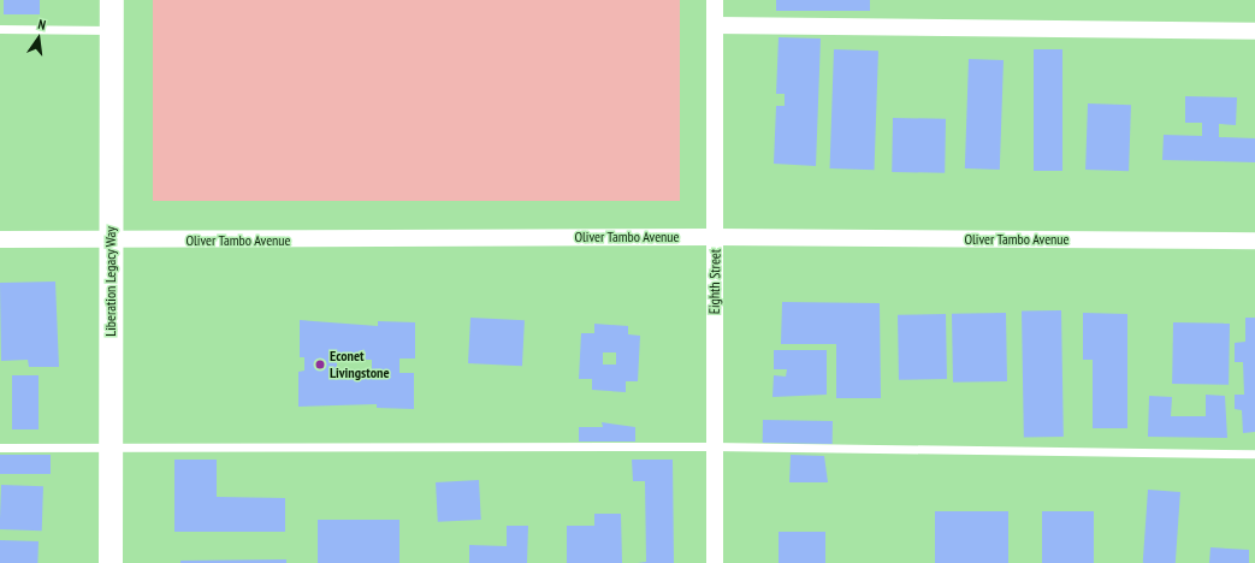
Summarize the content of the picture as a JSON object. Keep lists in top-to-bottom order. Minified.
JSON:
{"streets":{"main road":["Liberation Legacy Way"],"street":["Oliver Tambo Avenue","Eighth Street"]},"crossings":[["Oliver Tambo Avenue","Liberation Legacy Way"],["Oliver Tambo Avenue","Eighth Street"]],"places":["Econet Livingstone"],"north":"top"}
